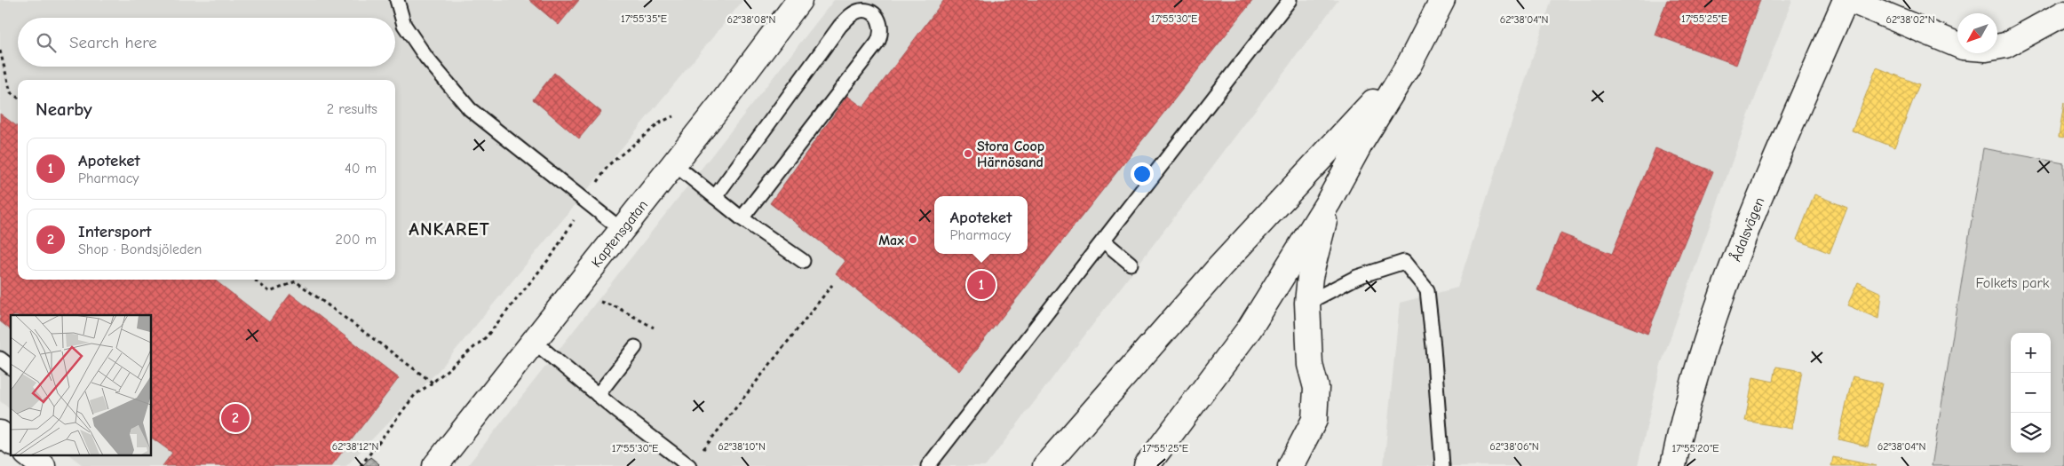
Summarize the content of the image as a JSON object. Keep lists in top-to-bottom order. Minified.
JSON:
{"streets":{"main road":["Ådalsvägen","Kaptensgatan"]},"districts":["ANKARET"],"parks":["Folkets park"],"places":["Stora Coop Härnösand","Max"],"north":"bottom left","page":{"search":"Search here","heading":["Nearby","2 results"],"list":[{"mark":"1","name":"Apoteket","note":"Pharmacy","value":"40 m"},{"mark":"2","name":"Intersport","note":"Shop · Bondsjöleden","value":"200 m"}],"popup":["Apoteket","Pharmacy"],"pins":["1","2"],"map_buttons":["+","−"]},"coordinates":["17°55'35\"E","17°55'25\"E","17°55'30\"E","62°38'08\"N","62°38'04\"N","62°38'02\"N","62°38'12\"N","62°38'10\"N","62°38'06\"N","17°55'20\"E"]}
